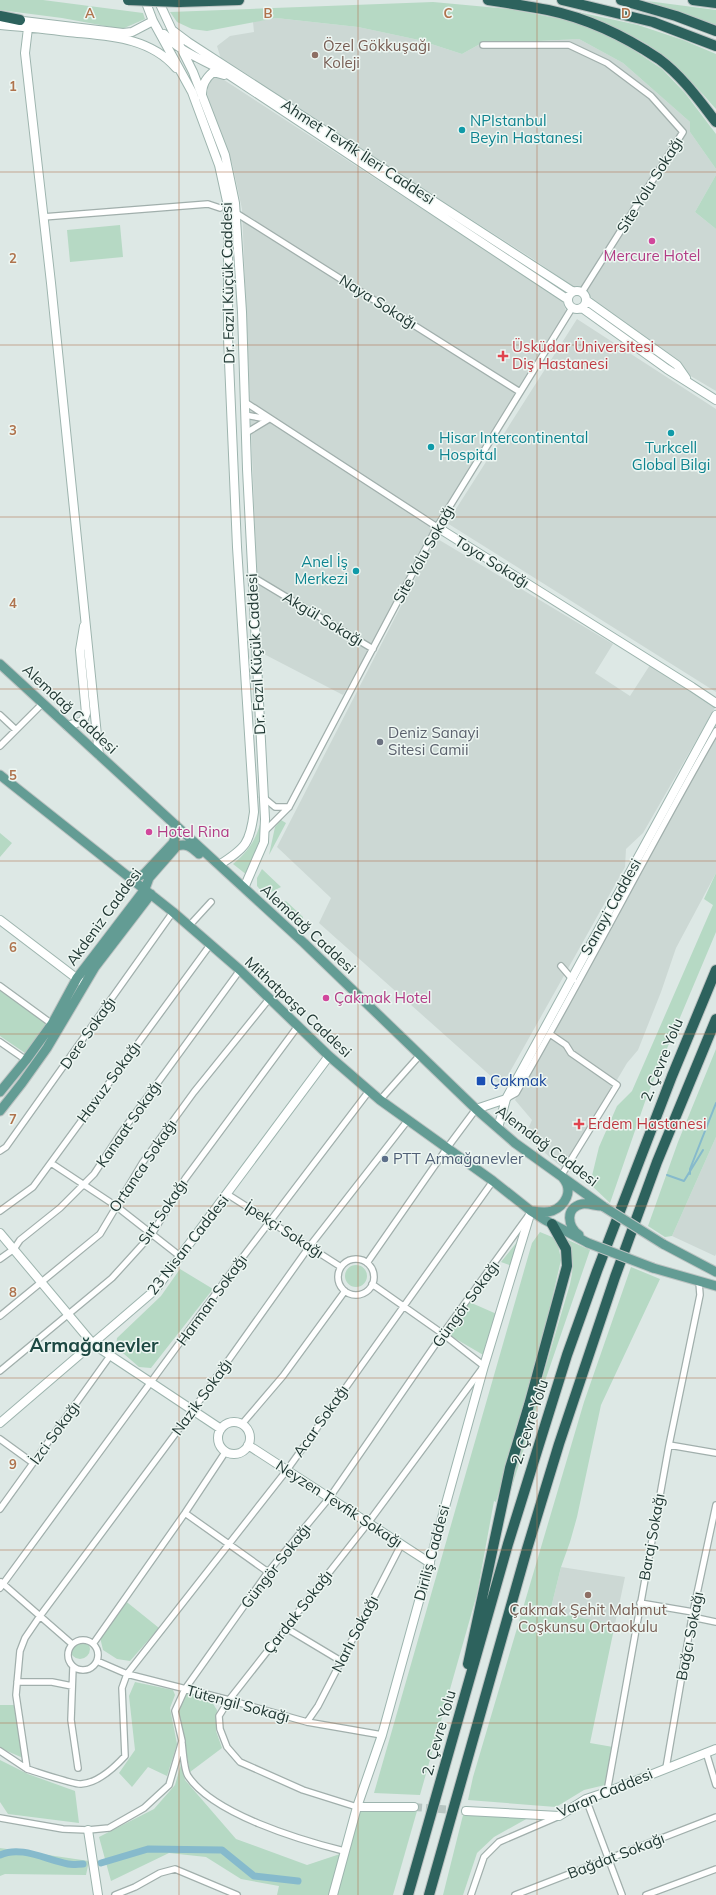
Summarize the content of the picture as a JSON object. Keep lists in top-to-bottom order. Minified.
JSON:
{"streets":{"highway":["2. Çevre Yolu"],"main road":["Alemdağ Caddesi","Akdeniz Caddesi","Mithatpaşa Caddesi"],"street":["Ahmet Tevfik İleri Caddesi","Site Yolu Sokağı","Dr. Fazıl Küçük Caddesi","Naya Sokağı","Toya Sokağı","Akgül Sokağı","Sanayi Caddesi","Dere Sokağı","Havuz Sokağı","Kanaat Sokağı","Ortanca Sokağı","Sırt Sokağı","İpekçi Sokağı","23 Nisan Caddesi","Harman Sokağı","Güngör Sokağı","Nazik Sokağı","Acar Sokağı","İzci Sokağı","Neyzen Tevfik Sokağı","Baraj Sokağı","Diriliş Caddesi","Çardak Sokağı","Narlı Sokağı","Bağcı Sokağı","Tütengil Sokağı","Varan Caddesi","Bağdat Sokağı"]},"crossings":[["Ahmet Tevfik İleri Caddesi","Site Yolu Sokağı"],["Ahmet Tevfik İleri Caddesi","Dr. Fazıl Küçük Caddesi"],["Site Yolu Sokağı","Dr. Fazıl Küçük Caddesi"],["Site Yolu Sokağı","Naya Sokağı"],["Site Yolu Sokağı","Toya Sokağı"],["Site Yolu Sokağı","Akgül Sokağı"],["Dr. Fazıl Küçük Caddesi","Naya Sokağı"],["Dr. Fazıl Küçük Caddesi","Toya Sokağı"],["Dr. Fazıl Küçük Caddesi","Akgül Sokağı"],["Dr. Fazıl Küçük Caddesi","Alemdağ Caddesi"],["Alemdağ Caddesi","Sanayi Caddesi"],["Alemdağ Caddesi","Akdeniz Caddesi"],["Akdeniz Caddesi","Mithatpaşa Caddesi"],["Mithatpaşa Caddesi","Dere Sokağı"],["Mithatpaşa Caddesi","Havuz Sokağı"],["Mithatpaşa Caddesi","Kanaat Sokağı"],["Mithatpaşa Caddesi","Ortanca Sokağı"],["Mithatpaşa Caddesi","Sırt Sokağı"],["Mithatpaşa Caddesi","23 Nisan Caddesi"],["Mithatpaşa Caddesi","Harman Sokağı"],["Mithatpaşa Caddesi","Güngör Sokağı"],["Mithatpaşa Caddesi","Nazik Sokağı"],["Mithatpaşa Caddesi","Acar Sokağı"],["Mithatpaşa Caddesi","Baraj Sokağı"],["Mithatpaşa Caddesi","Diriliş Caddesi"],["İpekçi Sokağı","23 Nisan Caddesi"],["İpekçi Sokağı","Harman Sokağı"],["İpekçi Sokağı","Nazik Sokağı"],["Güngör Sokağı","Neyzen Tevfik Sokağı"],["Güngör Sokağı","Diriliş Caddesi"],["Güngör Sokağı","Tütengil Sokağı"],["Acar Sokağı","Neyzen Tevfik Sokağı"],["Acar Sokağı","Tütengil Sokağı"],["Neyzen Tevfik Sokağı","Diriliş Caddesi"],["Neyzen Tevfik Sokağı","Çardak Sokağı"],["Neyzen Tevfik Sokağı","Narlı Sokağı"],["Baraj Sokağı","Varan Caddesi"],["Diriliş Caddesi","Çardak Sokağı"],["Diriliş Caddesi","Tütengil Sokağı"],["Çardak Sokağı","Tütengil Sokağı"],["Narlı Sokağı","Tütengil Sokağı"],["Bağcı Sokağı","Varan Caddesi"]],"districts":["Armağanevler"],"places":{"other":["Özel Gökkuşağı Koleji","NPIstanbul Beyin Hastanesi","Mercure Hotel","Turkcell Global Bilgi","Hisar Intercontinental Hospital","Anel İş Merkezi","Deniz Sanayi Sitesi Camii","Hotel Rina","Çakmak Hotel","PTT Armağanevler","Çakmak Şehit Mahmut Coşkunsu Ortaokulu"],"health":["Üsküdar Üniversitesi Diş Hastanesi","Erdem Hastanesi"],"transit":["Çakmak"]},"grid":{"columns":["A","B","C","D"],"rows":["1","2","3","4","5","6","7","8","9"]}}
